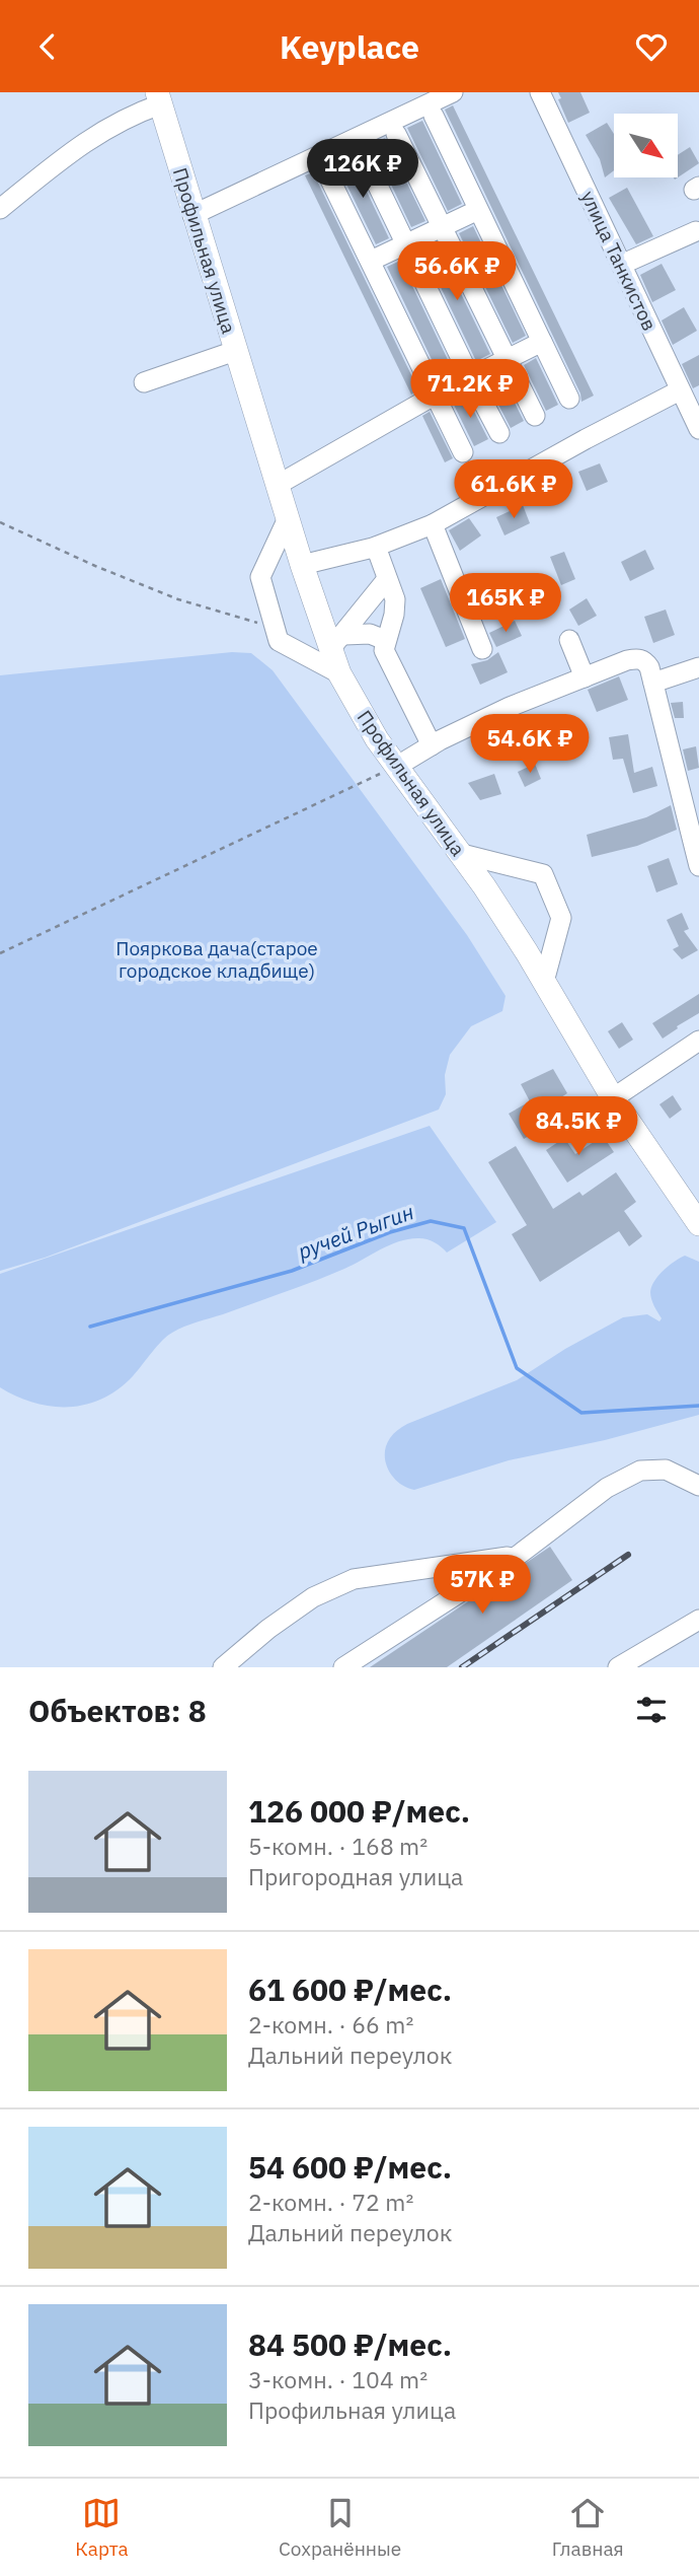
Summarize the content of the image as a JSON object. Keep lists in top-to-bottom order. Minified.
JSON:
{"streets":{"main road":["Профильная улица"],"street":["улица Танкистов"]},"water":["ручей Рыгин"],"parks":["Пояркова дача(старое городское кладбище)"],"north":"bottom right","page":{"header":"Keyplace","price":["126K ₽","56.6K ₽","71.2K ₽","61.6K ₽","165K ₽","54.6K ₽","84.5K ₽","57K ₽"],"heading":"Объектов: 8","list":[{"name":"126 000 ₽/мес.","note":"5-комн. · 168 m² · Пригородная улица"},{"name":"61 600 ₽/мес.","note":"2-комн. · 66 m² · Дальний переулок"},{"name":"54 600 ₽/мес.","note":"2-комн. · 72 m² · Дальний переулок"},{"name":"84 500 ₽/мес.","note":"3-комн. · 104 m² · Профильная улица"}],"tabs":["Карта","Сохранённые","Главная"]}}
